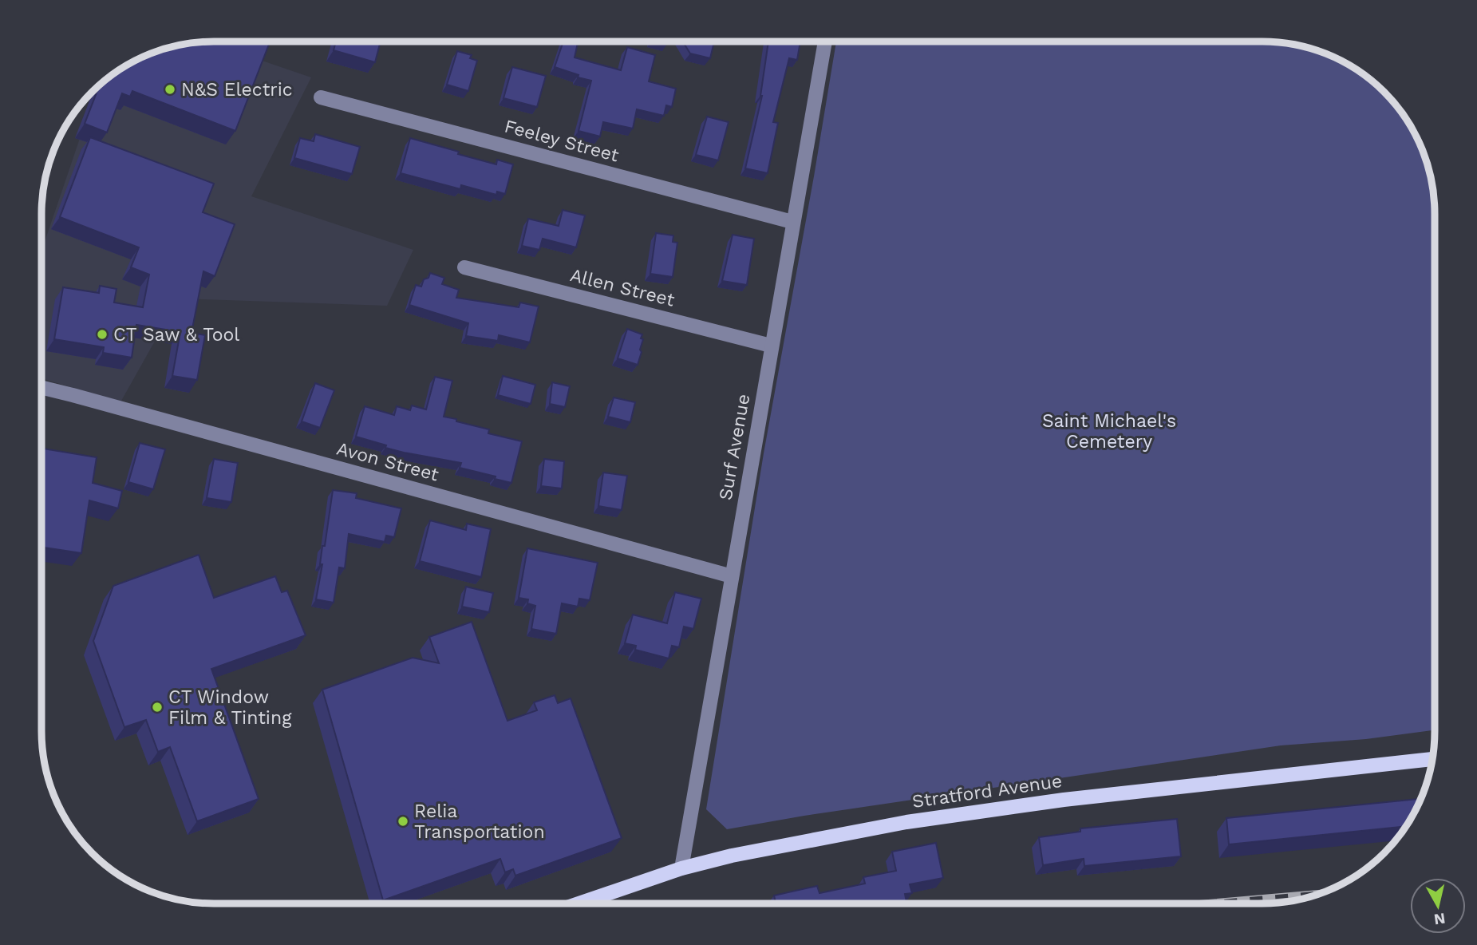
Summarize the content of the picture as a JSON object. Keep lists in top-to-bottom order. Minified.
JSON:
{"streets":{"main road":["Stratford Avenue"],"street":["Feeley Street","Allen Street","Surf Avenue","Avon Street"]},"crossings":[["Feeley Street","Surf Avenue"],["Allen Street","Surf Avenue"],["Surf Avenue","Avon Street"],["Surf Avenue","Stratford Avenue"]],"parks":["Saint Michael's Cemetery"],"places":["N&S Electric","CT Saw & Tool","CT Window Film & Tinting","Relia Transportation"],"north":"bottom"}
